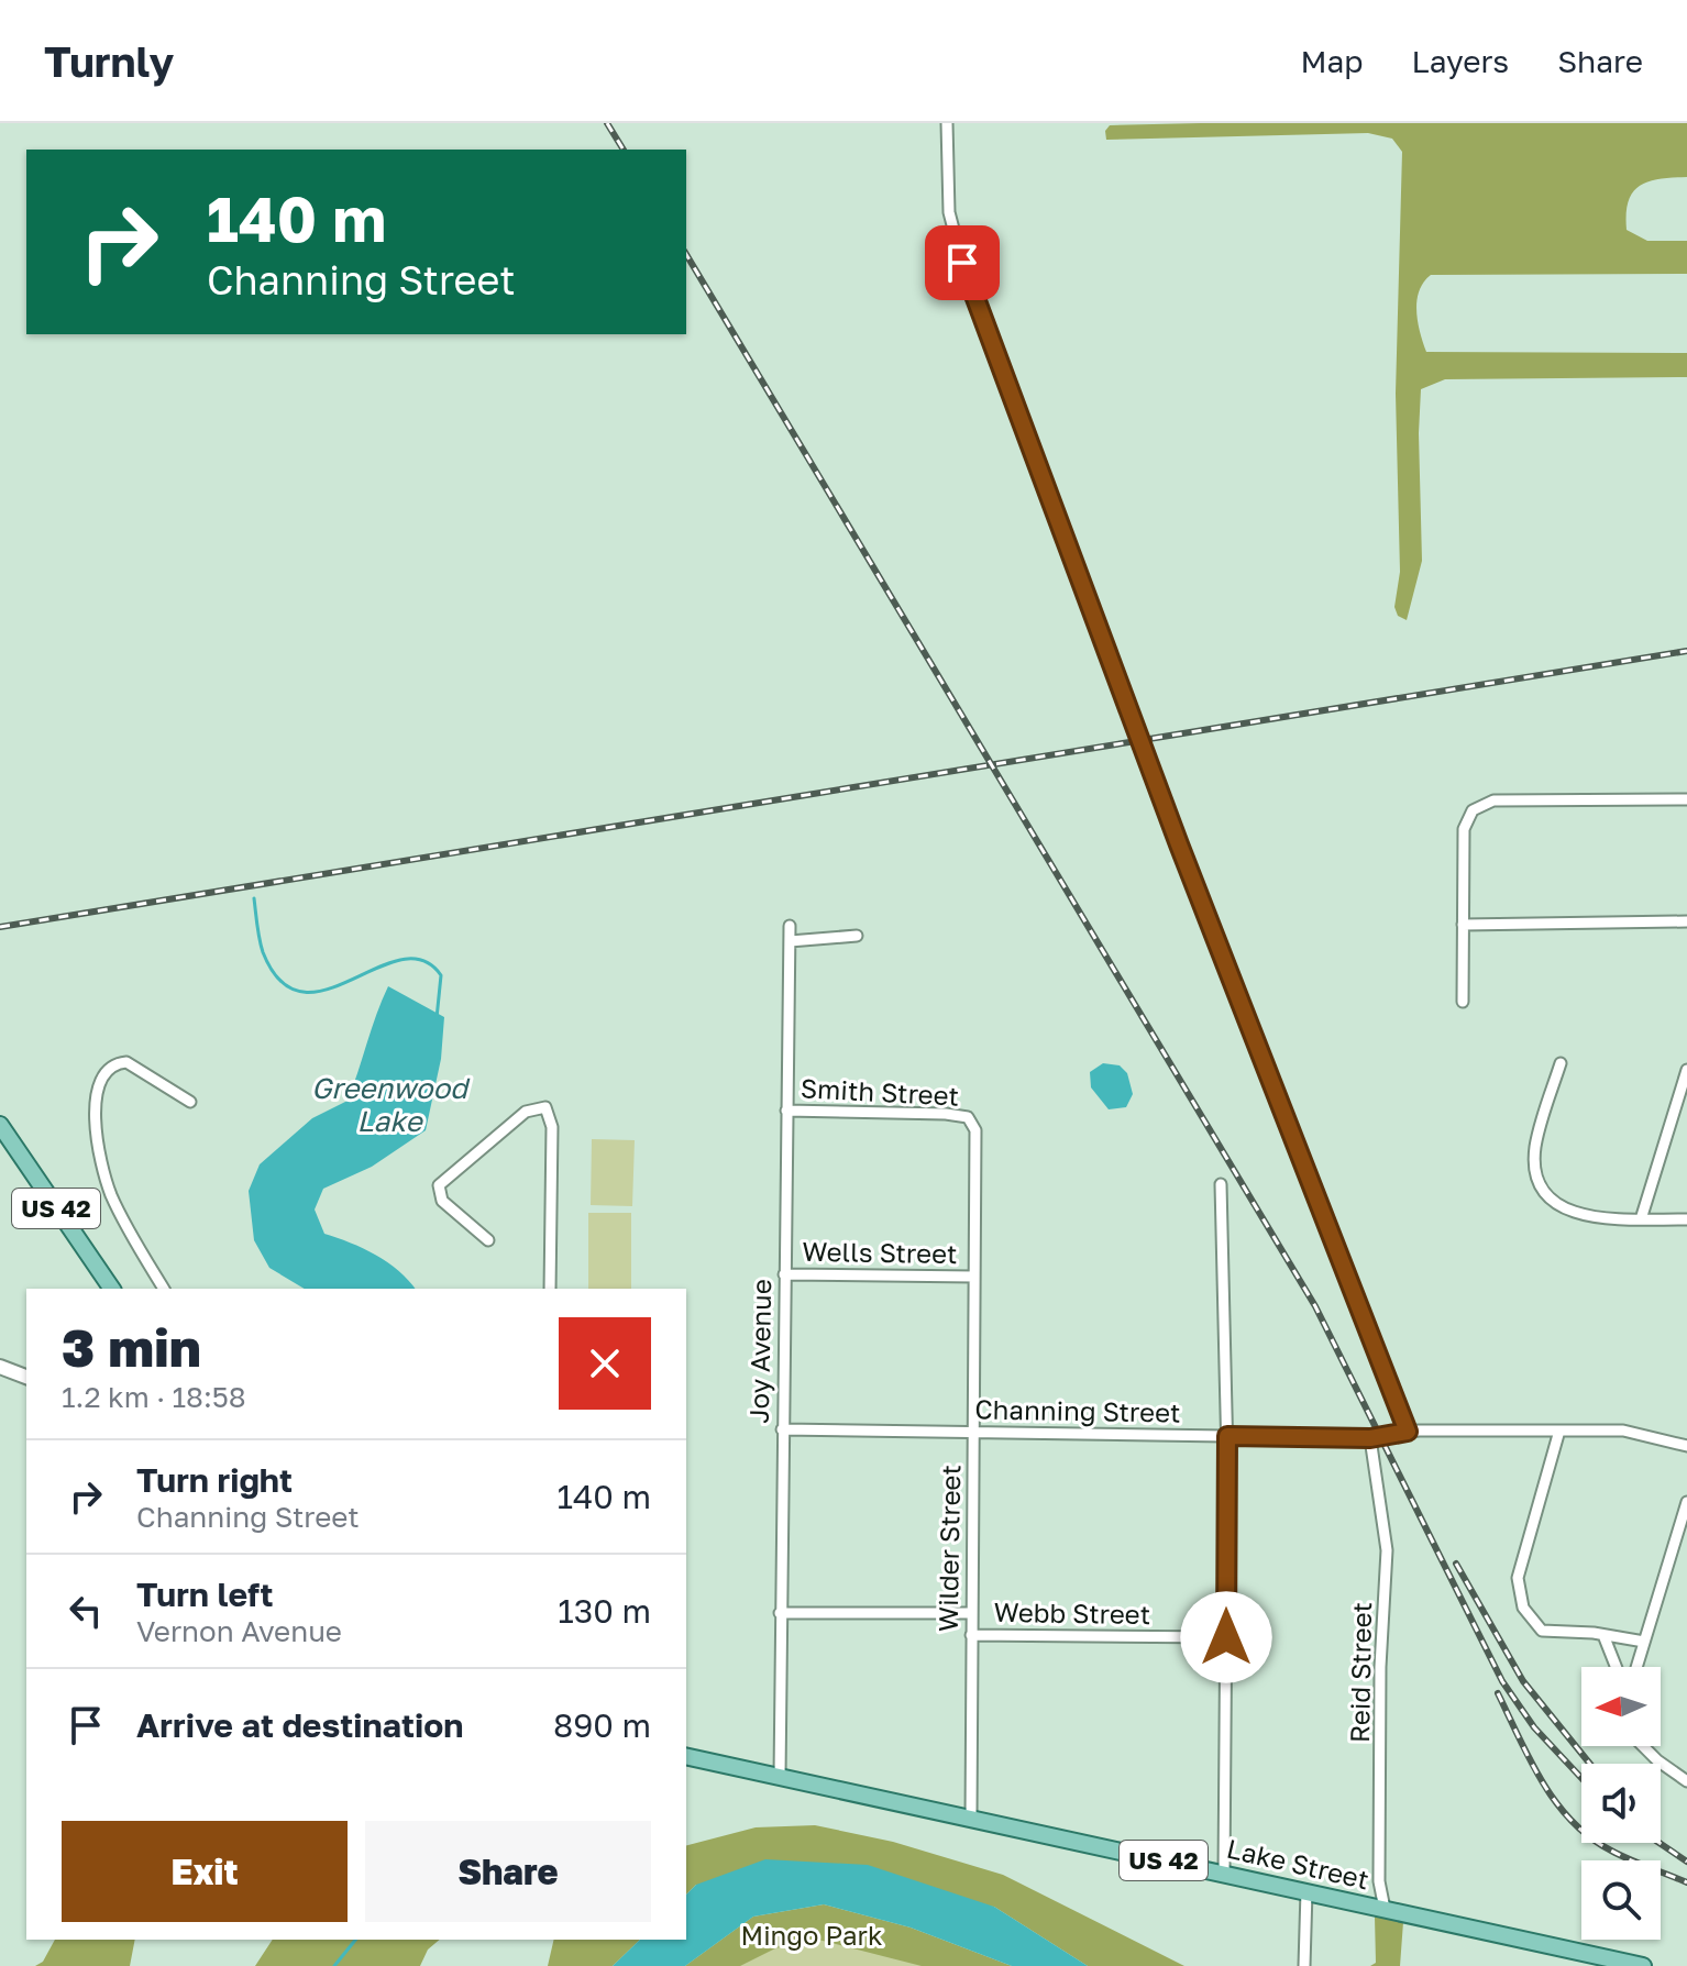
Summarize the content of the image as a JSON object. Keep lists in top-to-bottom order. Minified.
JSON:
{"streets":{"main road":["US 42","Lake Street"],"street":["Smith Street","Wells Street","Joy Avenue","Channing Street","Wilder Street","Webb Street","Reid Street"]},"crossings":[["Smith Street","Joy Avenue"],["Smith Street","Wilder Street"],["Wells Street","Joy Avenue"],["Wells Street","Wilder Street"],["Joy Avenue","Channing Street"],["Joy Avenue","Lake Street"],["Channing Street","Wilder Street"],["Channing Street","Reid Street"],["Wilder Street","Webb Street"],["Wilder Street","Lake Street"],["Reid Street","Lake Street"]],"water":["Greenwood Lake"],"parks":["Mingo Park"],"north":"left","page":{"header":"Turnly","nav":["Map","Layers","Share"],"turn":["140 m","Channing Street"],"heading":["3 min","1.2 km · 18:58"],"list":[{"name":"Turn right","note":"Channing Street","value":"140 m"},{"name":"Turn left","note":"Vernon Avenue","value":"130 m"},{"name":"Arrive at destination","value":"890 m"}],"buttons":["Exit","Share"]}}
